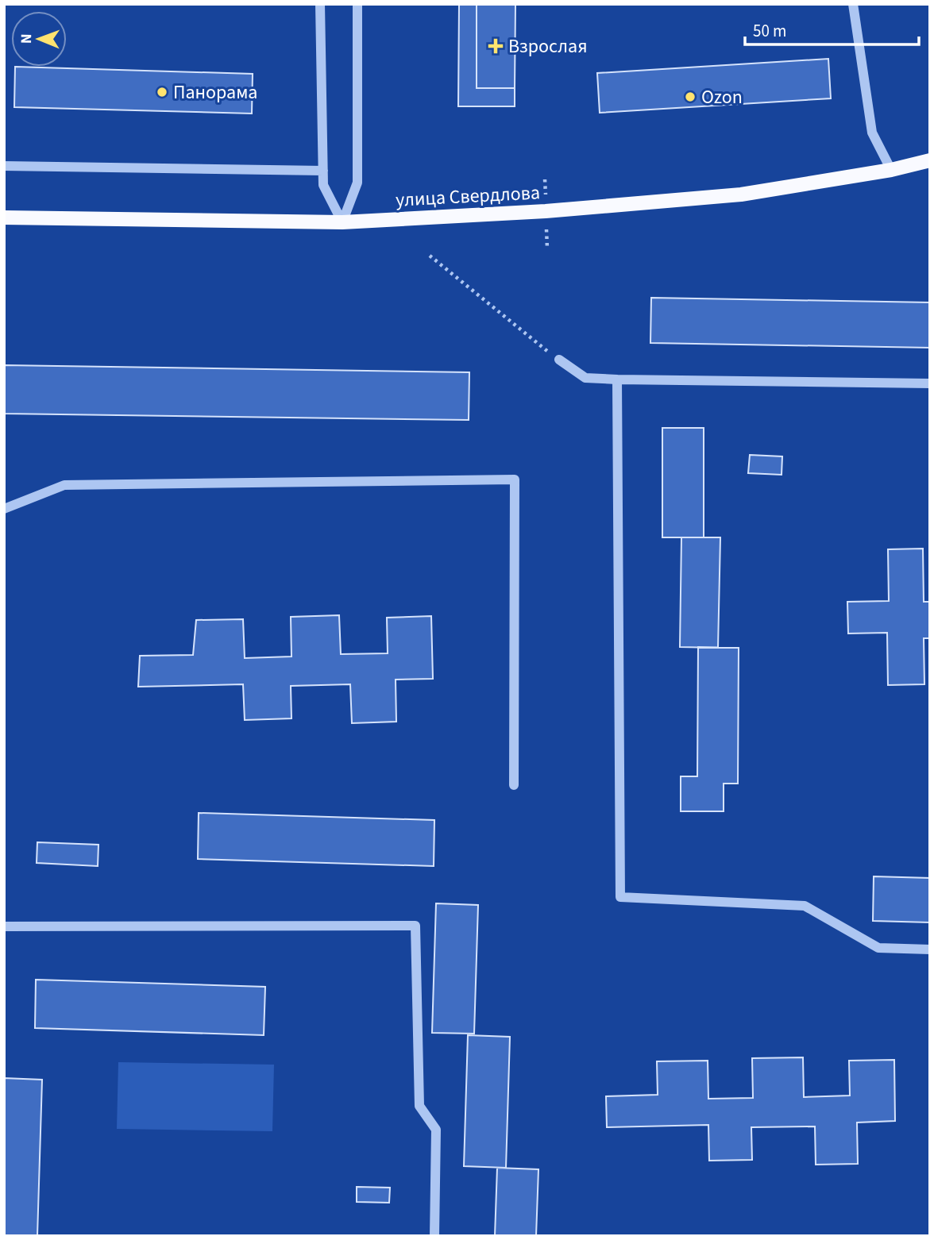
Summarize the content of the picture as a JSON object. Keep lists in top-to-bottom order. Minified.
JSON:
{"streets":{"main road":["улица Свердлова"]},"places":{"health":["Взрослая"],"other":["Панорама","Ozon"]},"scale_bar":"50 m","north":"left"}
